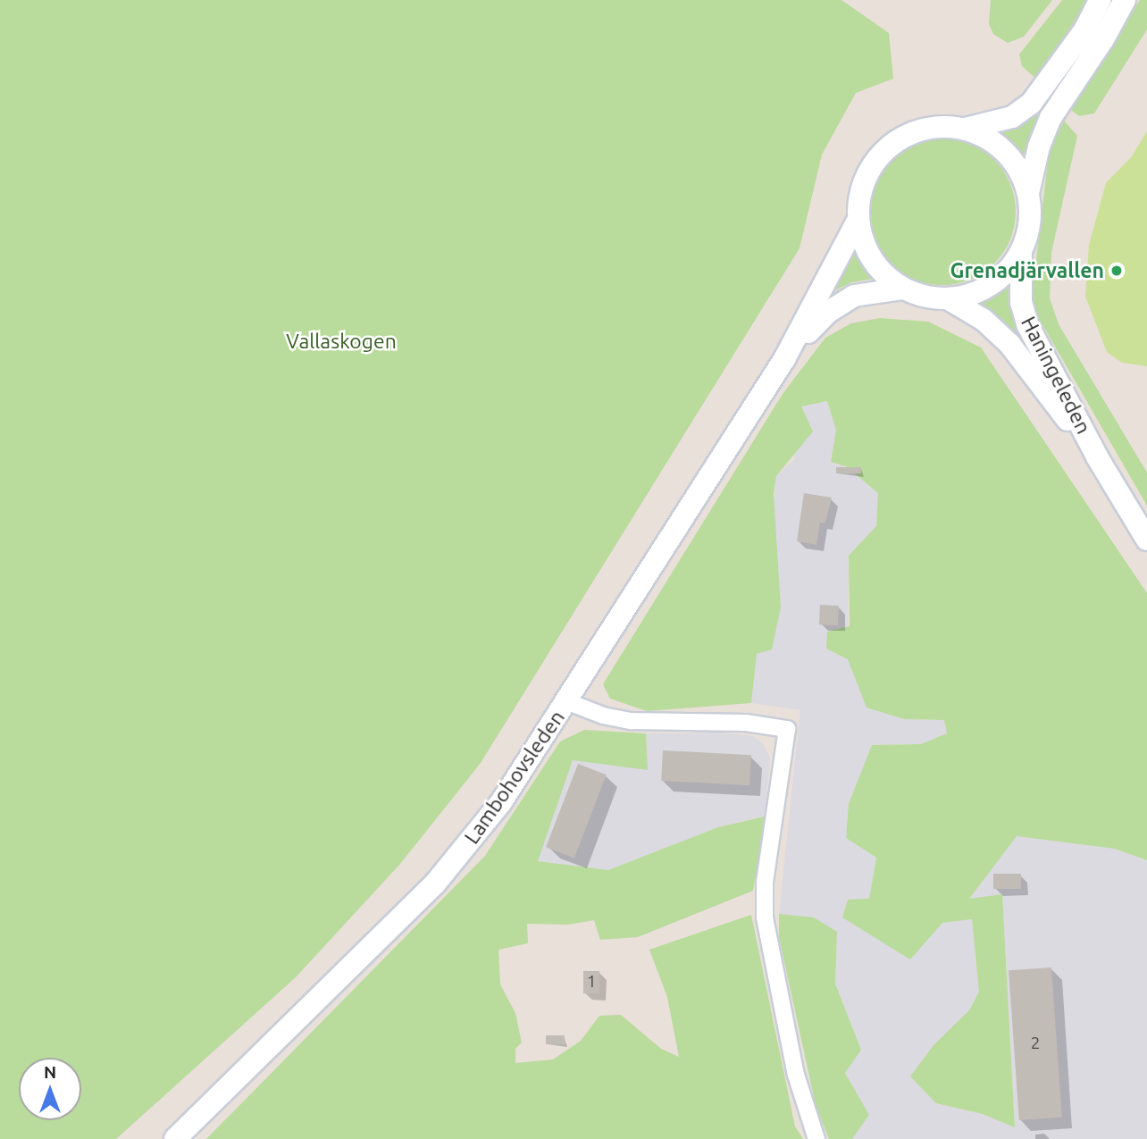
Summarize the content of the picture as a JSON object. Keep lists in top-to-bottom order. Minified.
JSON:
{"streets":{"main road":["Haningeleden","Lambohovsleden"]},"crossings":[["Haningeleden","Lambohovsleden"]],"parks":["Vallaskogen"],"places":["Grenadjärvallen"],"house_numbers":["1","2"],"north":"top"}
